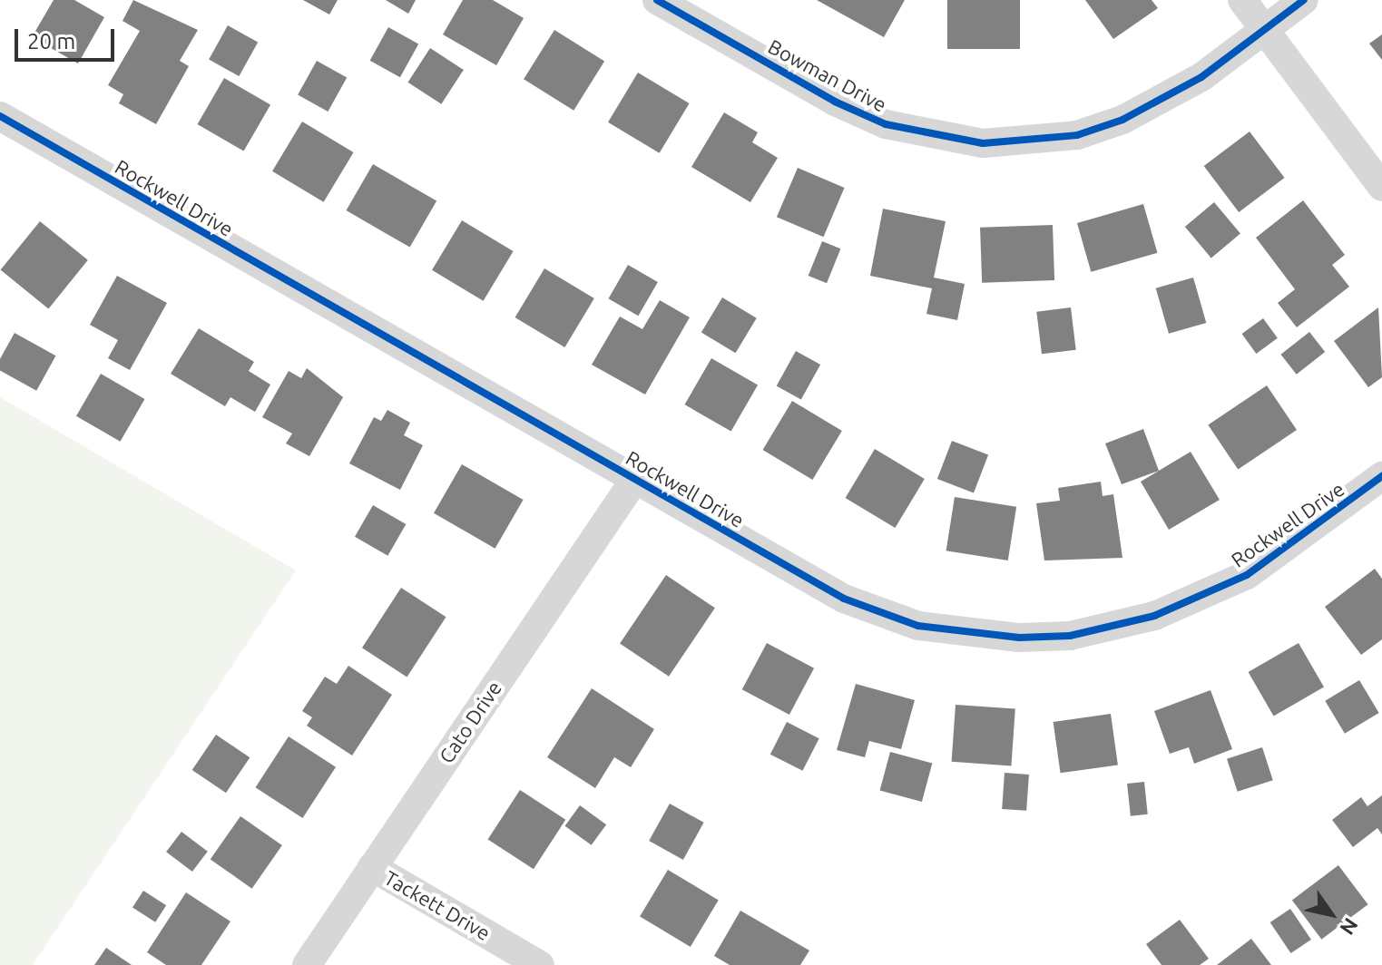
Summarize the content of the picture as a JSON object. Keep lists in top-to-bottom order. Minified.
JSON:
{"streets":{"street":["Bowman Drive","Rockwell Drive","Cato Drive","Tackett Drive"]},"crossings":[["Rockwell Drive","Cato Drive"],["Cato Drive","Tackett Drive"]],"scale_bar":"20 m","north":"bottom right"}
